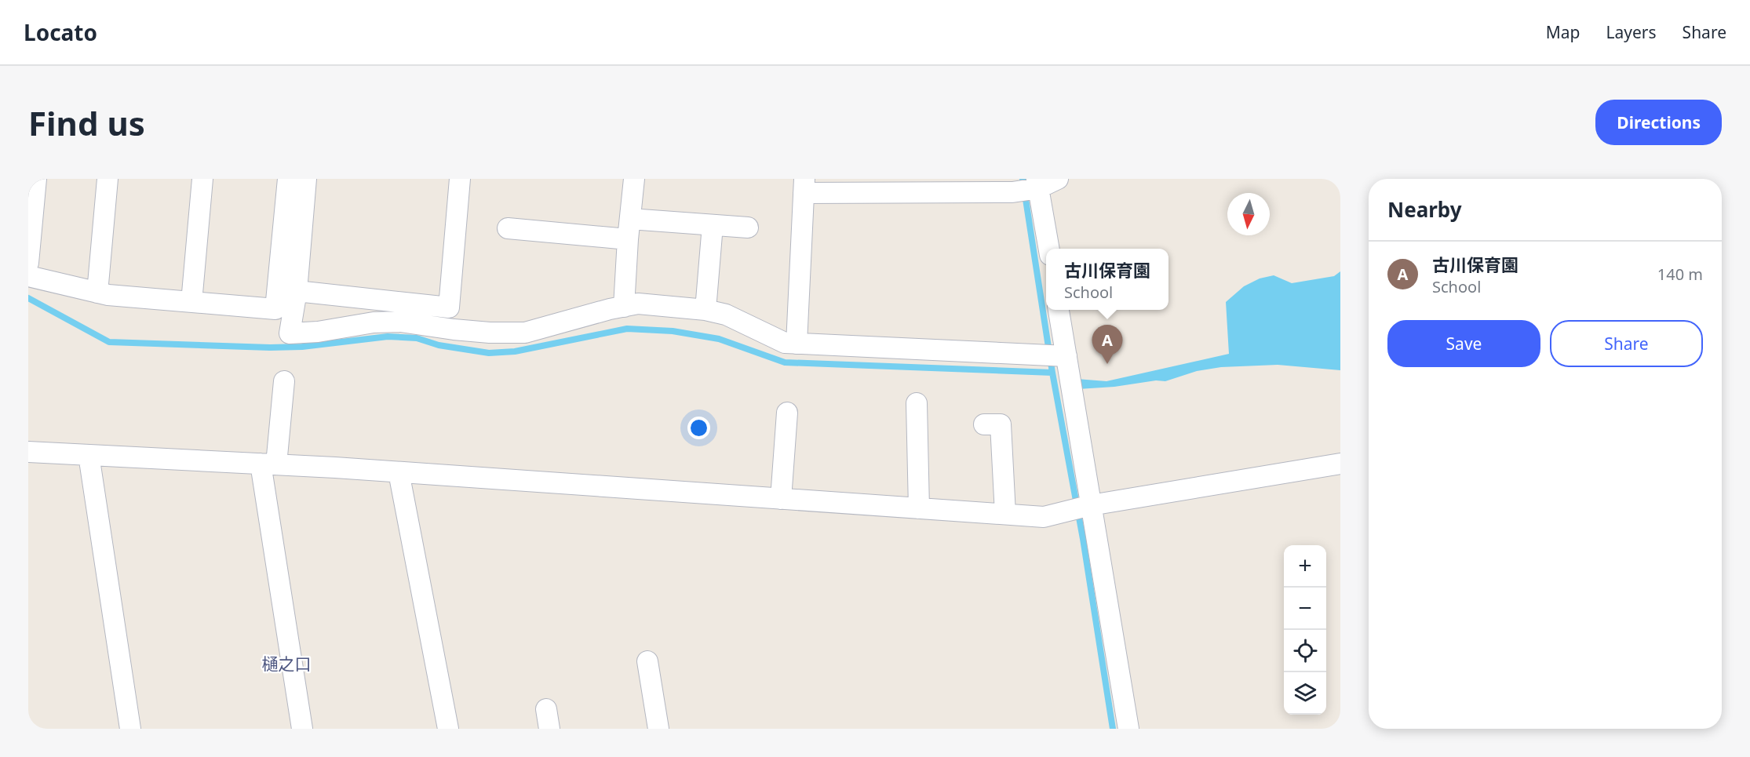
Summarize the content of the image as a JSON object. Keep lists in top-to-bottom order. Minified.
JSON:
{"districts":["樋之口"],"north":"bottom","page":{"header":"Locato","nav":["Map","Layers","Share"],"buttons":["Directions",["Save","Share"]],"title":"Find us","heading":"Nearby","list":[{"mark":"A","name":"古川保育園","note":"School","value":"140 m"}],"popup":["古川保育園","School"],"pins":"A","map_buttons":["+","−"]}}
